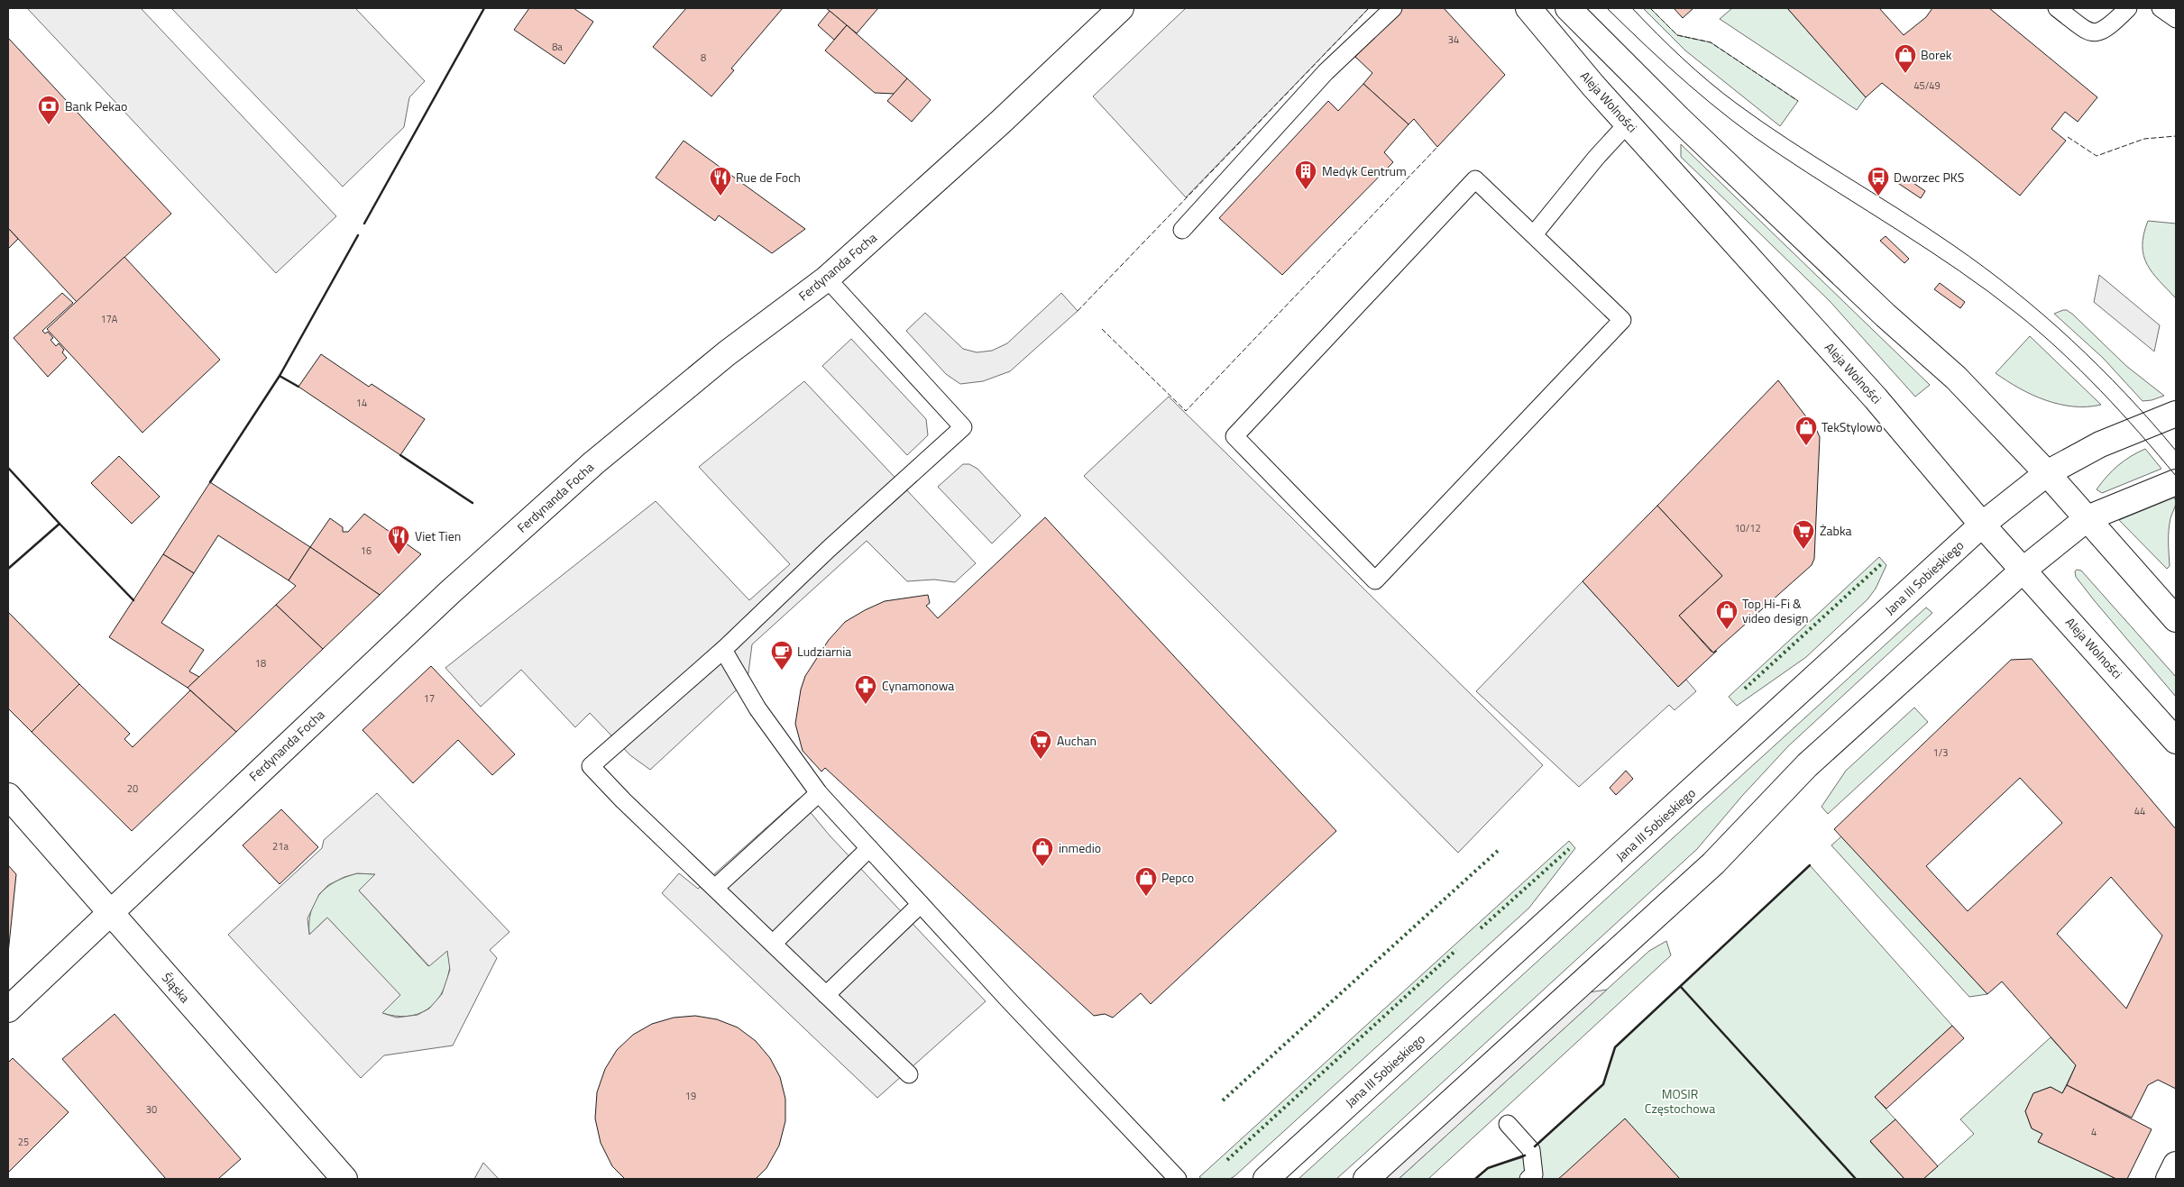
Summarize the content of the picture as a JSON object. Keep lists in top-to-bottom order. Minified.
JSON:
{"streets":{"street":["Aleja Wolności","Ferdynanda Focha","Jana III Sobieskiego","Śląska"]},"crossings":[["Aleja Wolności","Jana III Sobieskiego"],["Ferdynanda Focha","Śląska"]],"parks":["MOSIR Częstochowa"],"places":{"shop":["Borek","TekStylowo","Top Hi-Fi & video design","inmedio","Pepco"],"bank":["Bank Pekao"],"building":["Medyk Centrum"],"restaurant":["Rue de Foch","Viet Tien"],"bus stop":["Dworzec PKS"],"supermarket":["Żabka","Auchan"],"cafe":["Ludziarnia"],"pharmacy":["Cynamonowa"]},"house_numbers":["34","8a","8","45/49","17A","14","10/12","16","18","17","1/3","20","44","21a","19","30","4","25"]}
